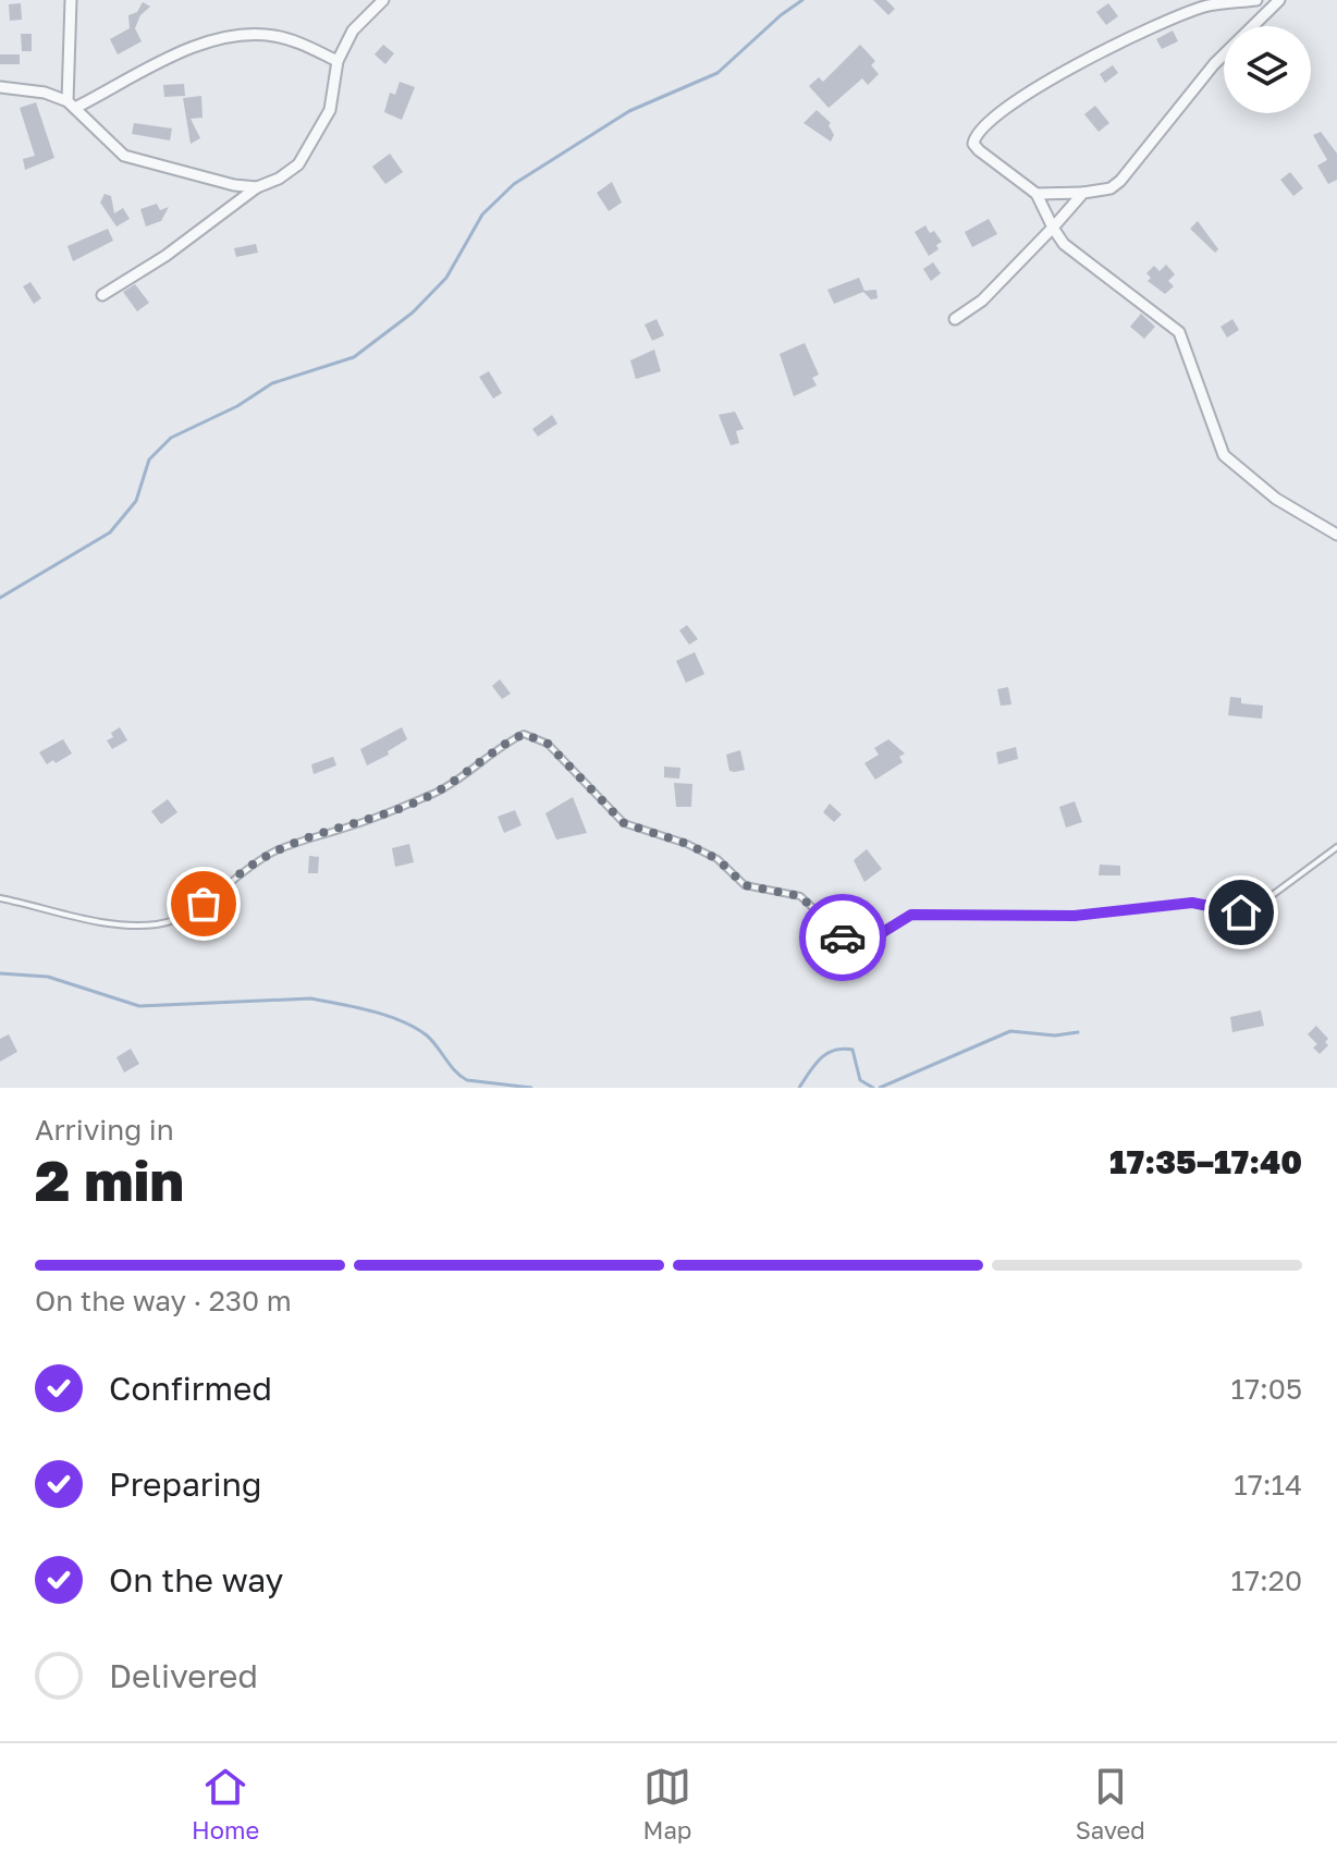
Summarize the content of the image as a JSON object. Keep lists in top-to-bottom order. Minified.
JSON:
{"page":{"heading":["2 min","Arriving in","17:35–17:40"],"bar":"On the way · 230 m","list":[["Confirmed","17:05"],["Preparing","17:14"],["On the way","17:20"],"Delivered"],"tabs":["Home","Map","Saved"]}}
